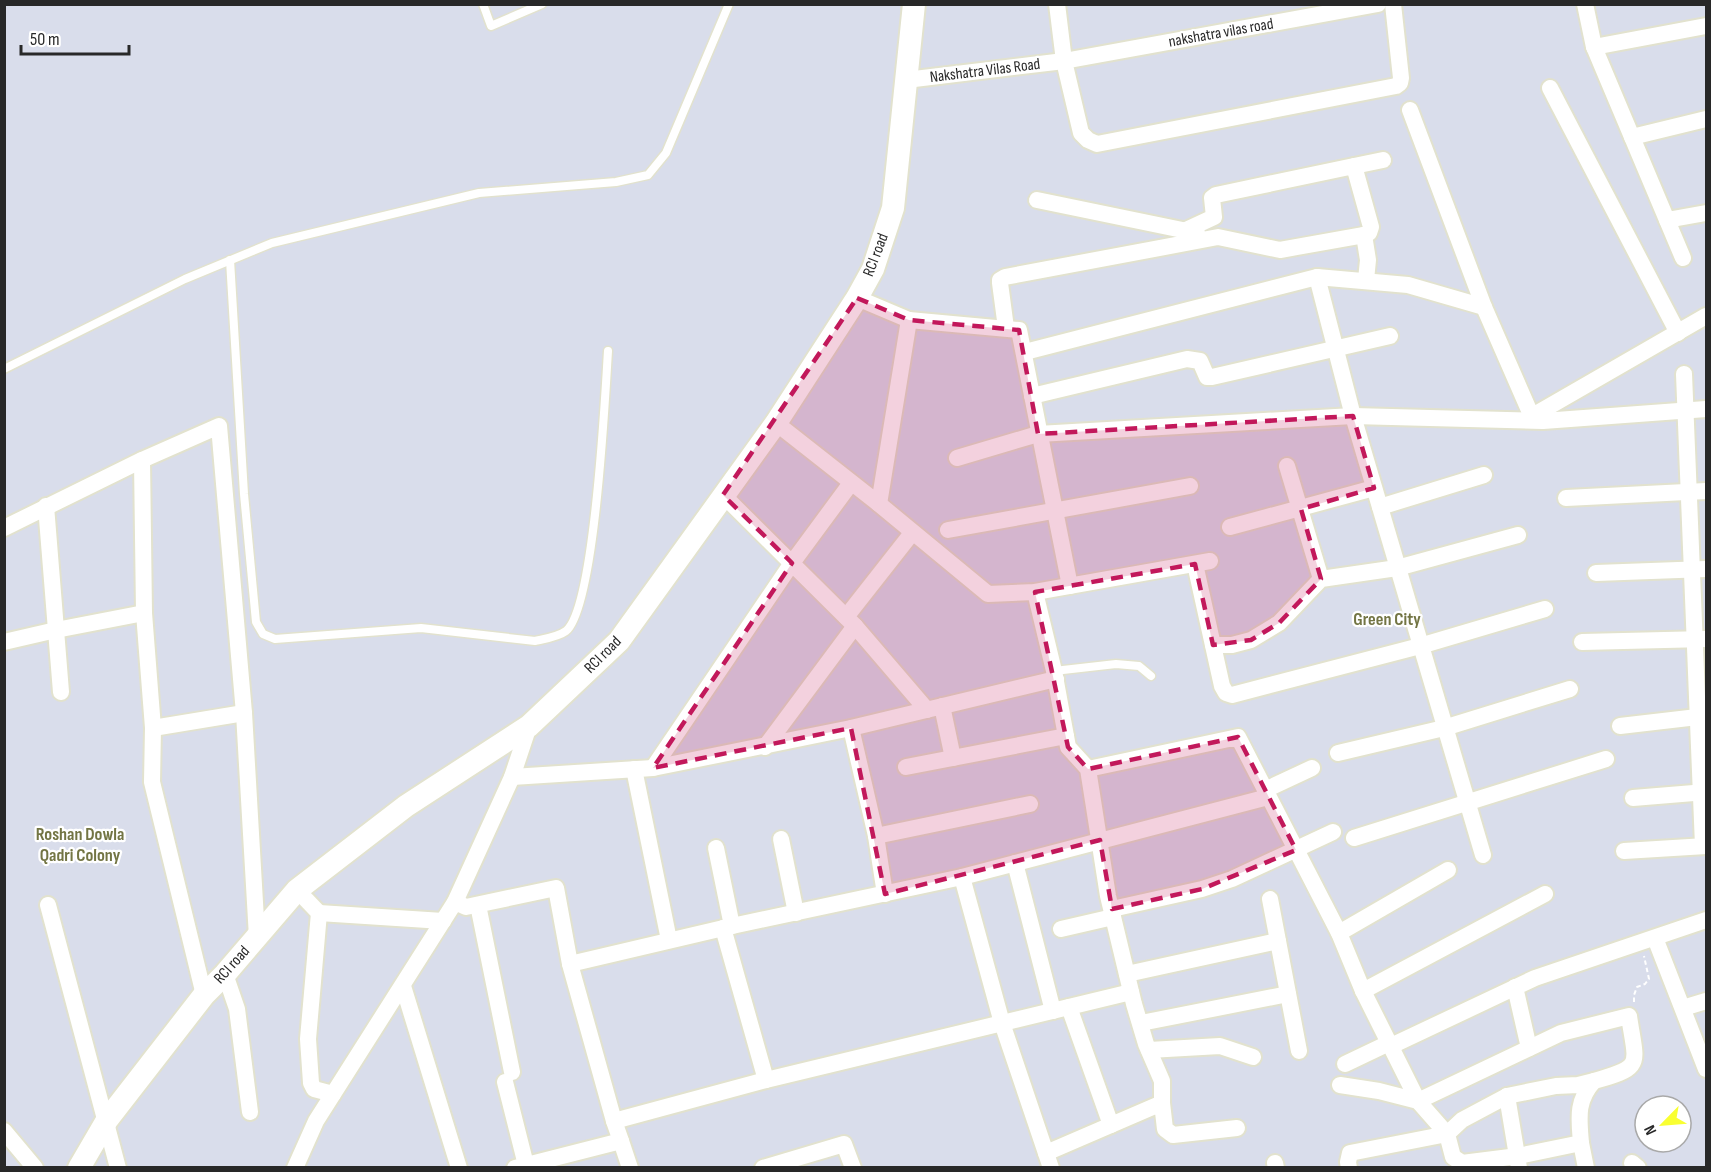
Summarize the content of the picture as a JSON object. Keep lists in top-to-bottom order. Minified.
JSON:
{"streets":{"street":["nakshatra vilas road","Nakshatra Vilas Road","RCI road"]},"crossings":[["nakshatra vilas road","Nakshatra Vilas Road"],["Nakshatra Vilas Road","RCI road"]],"districts":["Green City","Roshan Dowla Qadri Colony"],"scale_bar":"50 m","north":"bottom left"}
